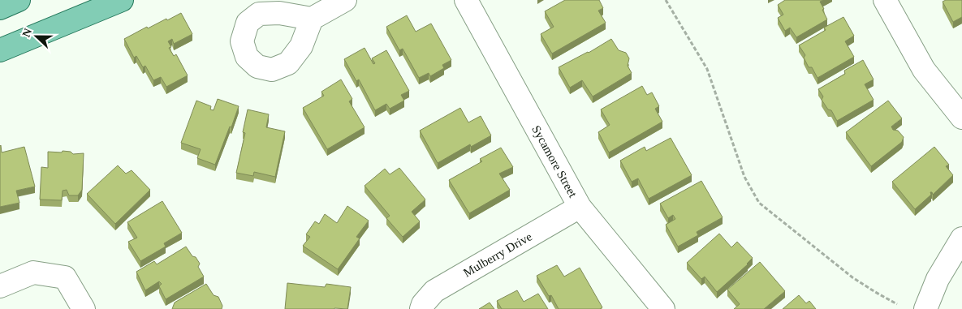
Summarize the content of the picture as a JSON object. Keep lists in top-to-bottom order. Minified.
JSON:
{"streets":{"street":["Sycamore Street","Mulberry Drive"]},"crossings":[["Sycamore Street","Mulberry Drive"]],"north":"left"}
